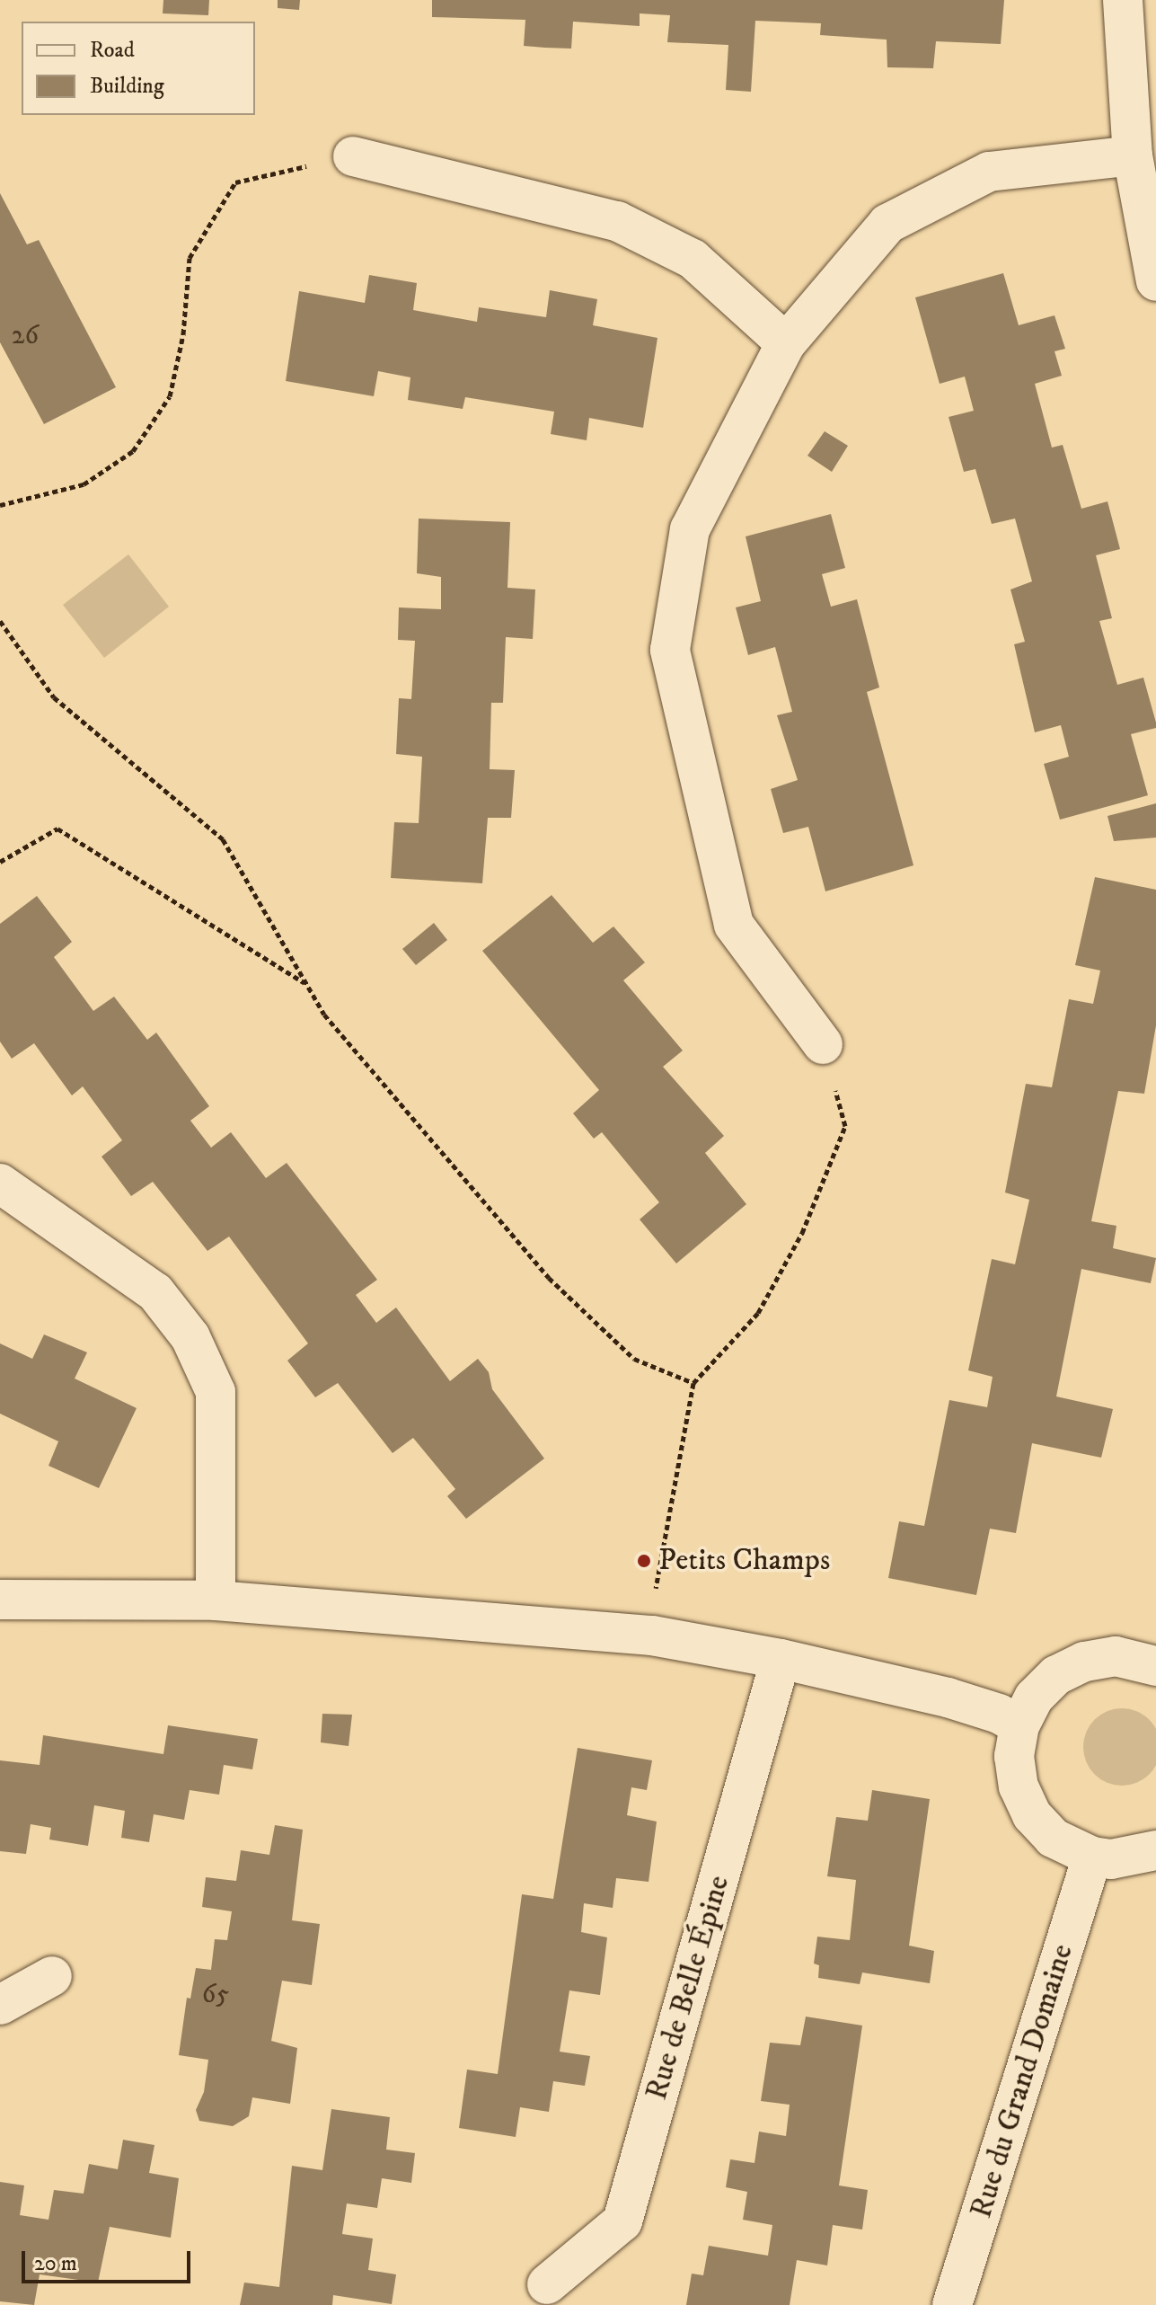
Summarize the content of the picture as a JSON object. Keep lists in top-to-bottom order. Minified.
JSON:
{"streets":{"street":["Rue de Belle Épine","Rue du Grand Domaine"]},"places":["Petits Champs"],"house_numbers":["26","65"],"legend":["Road","Building"],"scale_bar":"20 m"}
